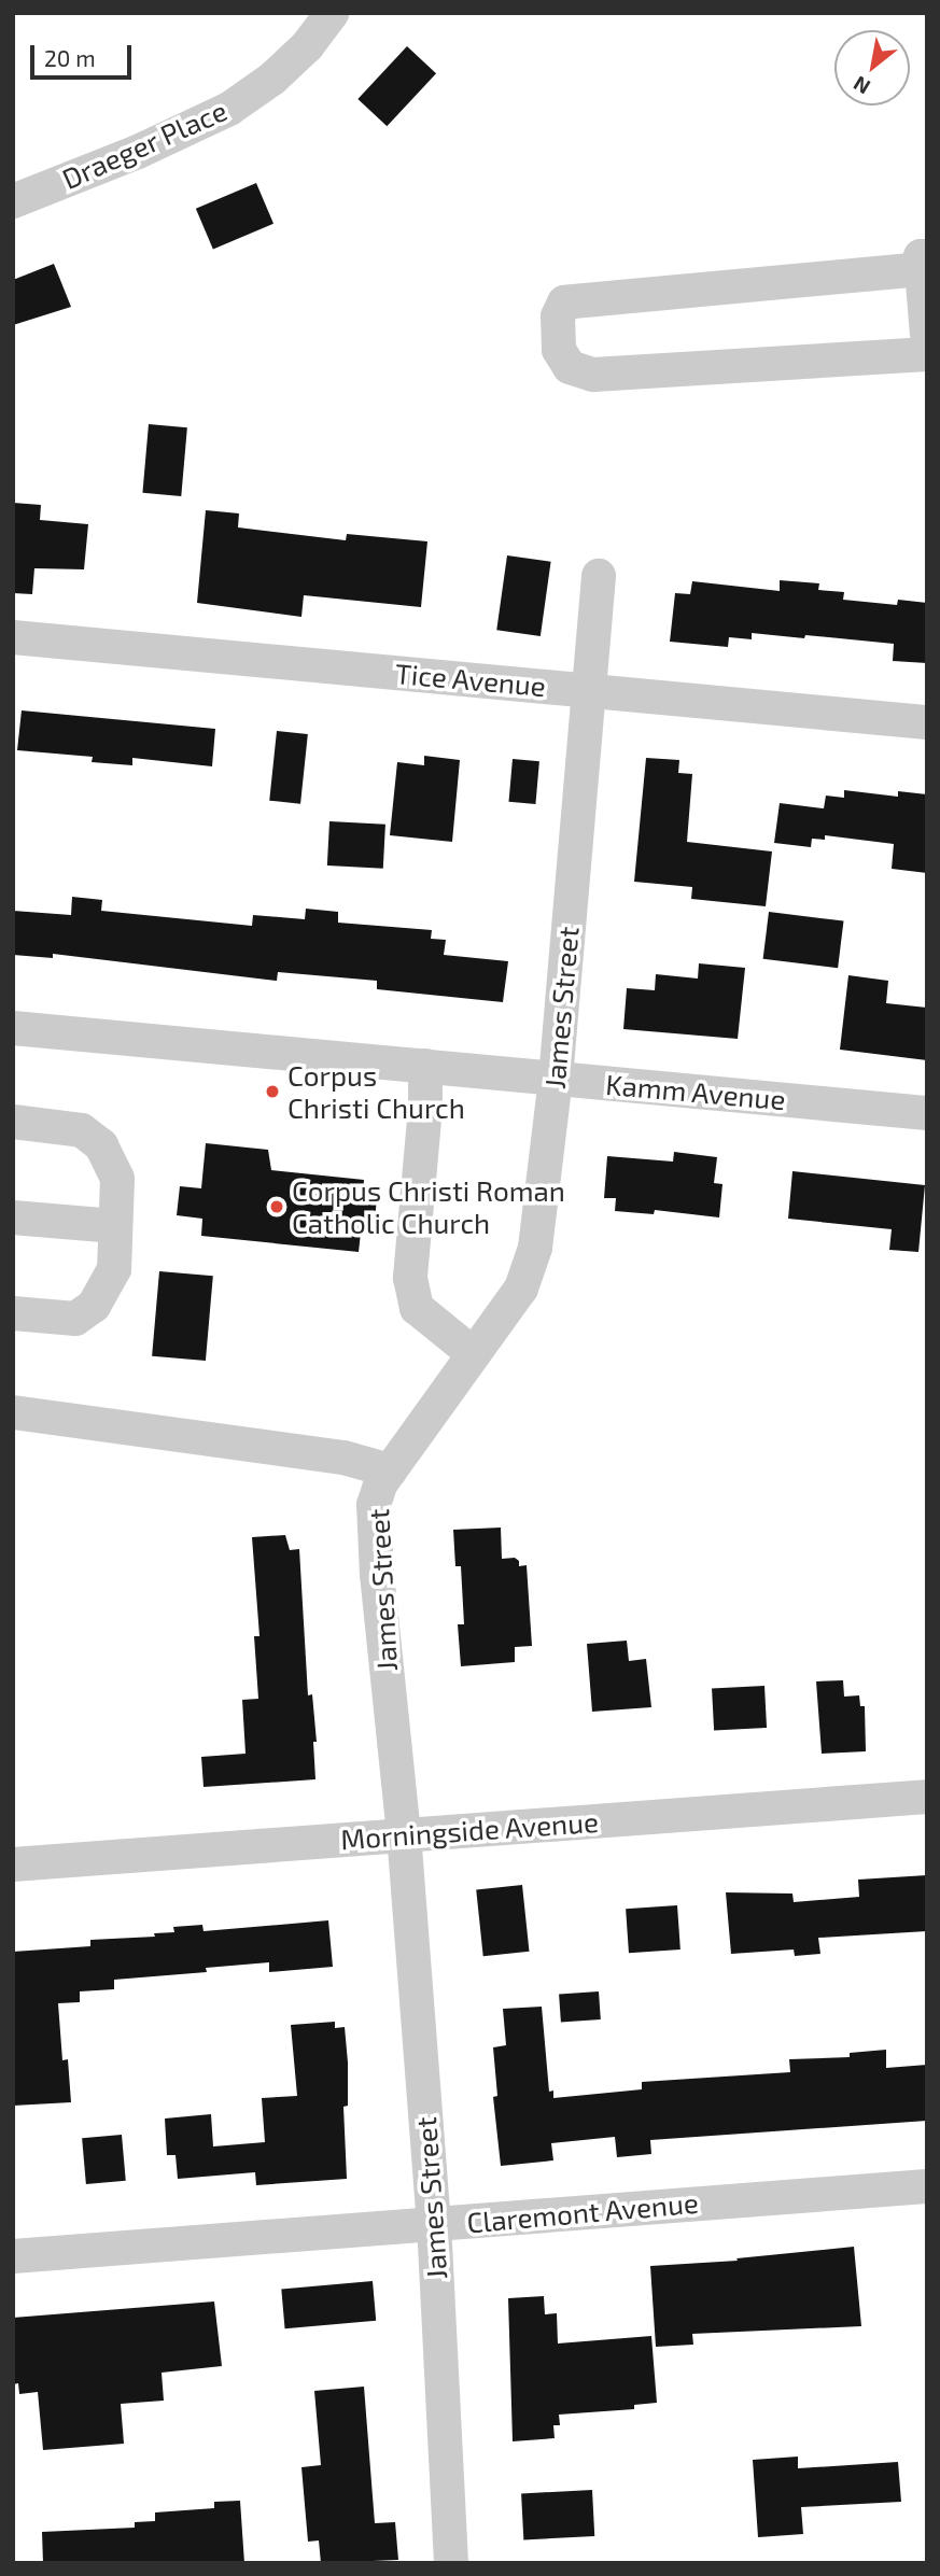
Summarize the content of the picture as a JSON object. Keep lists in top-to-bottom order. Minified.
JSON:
{"streets":{"street":["Draeger Place","Tice Avenue","James Street","Kamm Avenue","Morningside Avenue","Claremont Avenue"]},"crossings":[["Tice Avenue","James Street"],["James Street","Kamm Avenue"],["James Street","Morningside Avenue"],["James Street","Claremont Avenue"]],"places":["Corpus Christi Church","Corpus Christi Roman Catholic Church"],"scale_bar":"20 m","north":"bottom left"}
